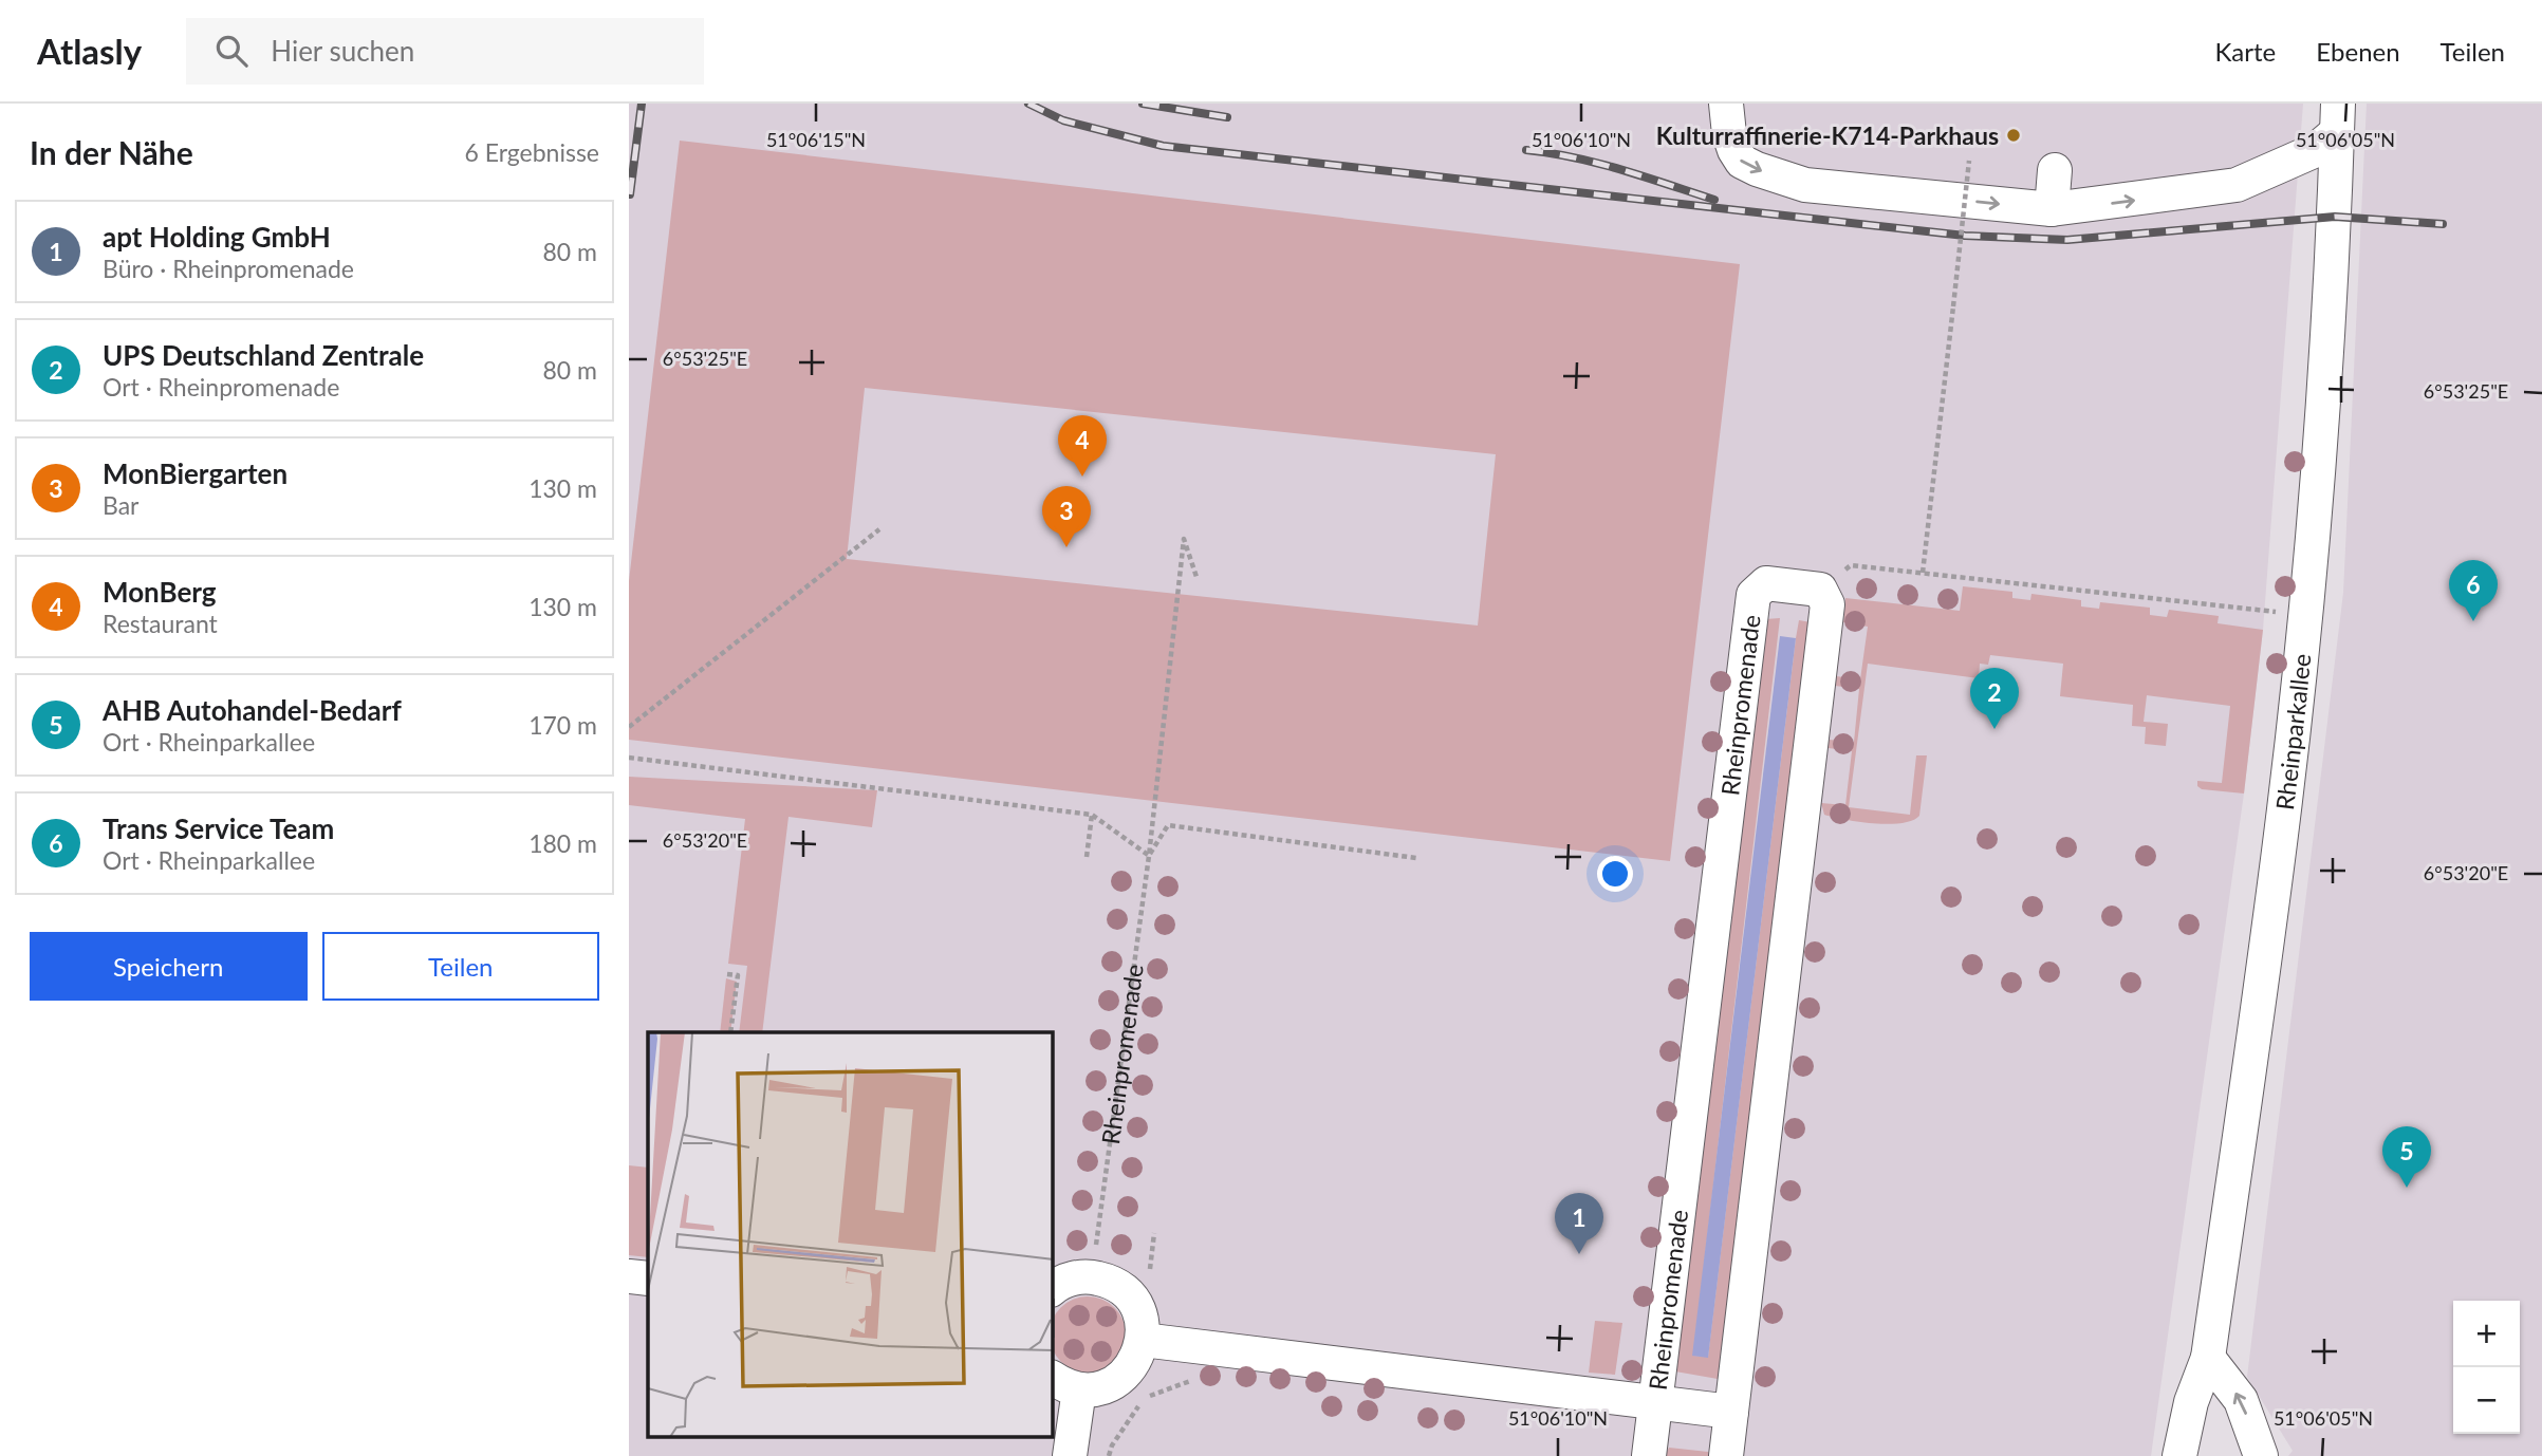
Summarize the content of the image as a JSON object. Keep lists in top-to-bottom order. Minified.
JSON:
{"streets":{"street":["Rheinpromenade","Rheinparkallee"]},"places":["Kulturraffinerie-K714-Parkhaus"],"page":{"header":"Atlasly","search":"Hier suchen","nav":["Karte","Ebenen","Teilen"],"heading":["In der Nähe","6 Ergebnisse"],"list":[{"mark":"1","name":"apt Holding GmbH","note":"Büro · Rheinpromenade","value":"80 m"},{"mark":"2","name":"UPS Deutschland Zentrale","note":"Ort · Rheinpromenade","value":"80 m"},{"mark":"3","name":"MonBiergarten","note":"Bar","value":"130 m"},{"mark":"4","name":"MonBerg","note":"Restaurant","value":"130 m"},{"mark":"5","name":"AHB Autohandel-Bedarf","note":"Ort · Rheinparkallee","value":"170 m"},{"mark":"6","name":"Trans Service Team","note":"Ort · Rheinparkallee","value":"180 m"}],"pins":["4","3","6","2","5","1"],"buttons":["Speichern","Teilen"],"map_buttons":["+","−"]},"coordinates":["51°06'15\"N","51°06'10\"N","51°06'05\"N","6°53'25\"E","6°53'20\"E"]}
